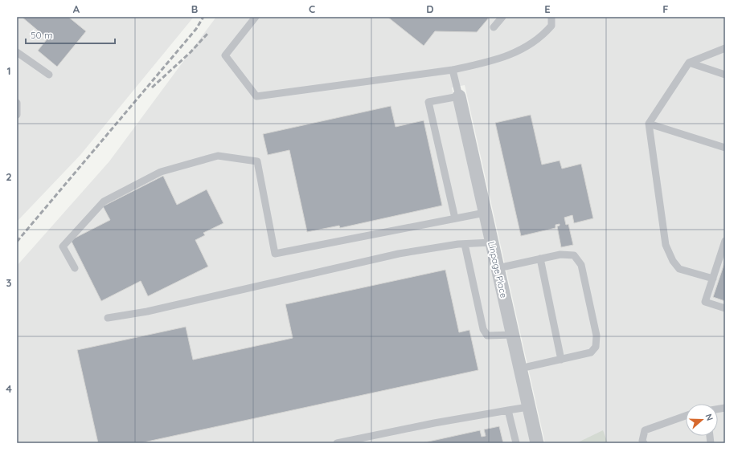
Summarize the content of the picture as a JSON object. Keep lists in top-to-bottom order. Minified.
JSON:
{"streets":{"street":["Linpage Place"]},"scale_bar":"50 m","north":"right","grid":{"columns":["A","B","C","D","E","F"],"rows":["1","2","3","4"]}}
